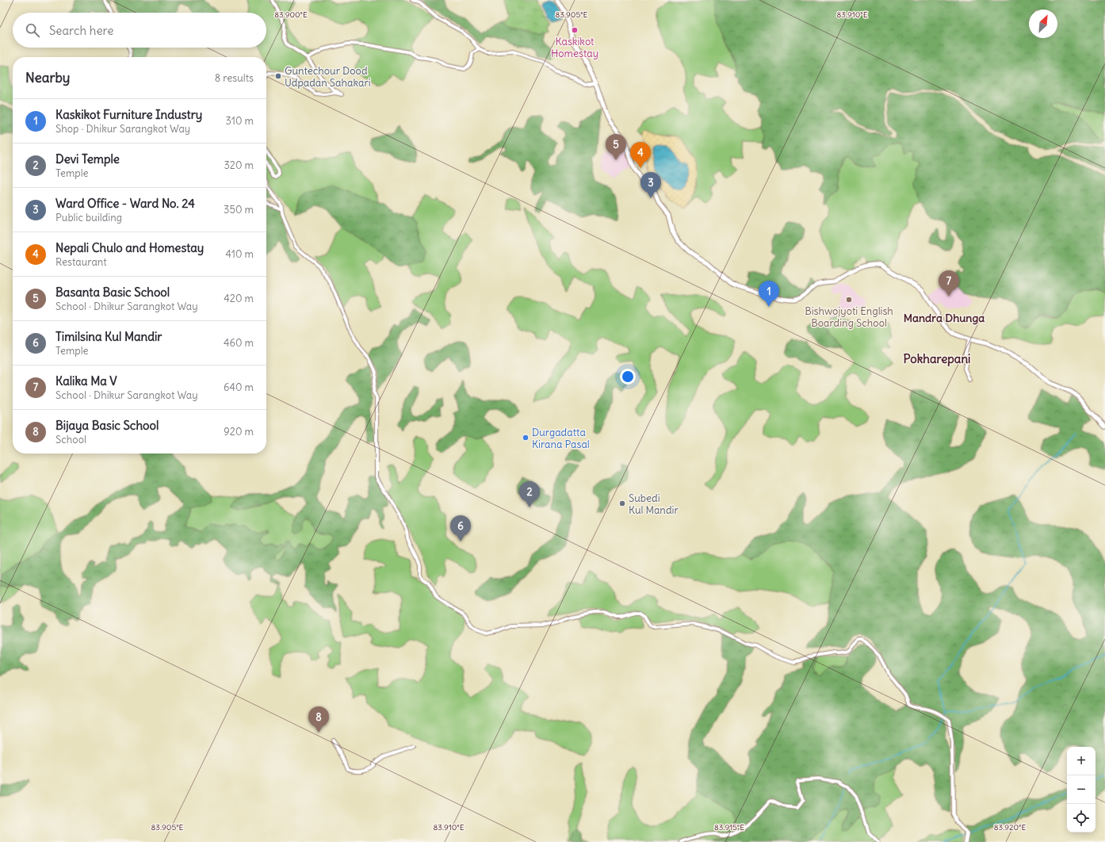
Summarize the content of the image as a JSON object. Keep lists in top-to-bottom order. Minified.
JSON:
{"districts":["Mandra Dhunga","Pokharepani"],"places":["Kaskikot Homestay","Guntechour Dood Udpadan Sahakari","Bishwojyoti English Boarding School","Durgadatta Kirana Pasal","Subedi Kul Mandir"],"north":"top right","page":{"search":"Search here","heading":["Nearby","8 results"],"list":[{"mark":"1","name":"Kaskikot Furniture Industry","note":"Shop · Dhikur Sarangkot Way","value":"310 m"},{"mark":"2","name":"Devi Temple","note":"Temple","value":"320 m"},{"mark":"3","name":"Ward Office - Ward No. 24","note":"Public building","value":"350 m"},{"mark":"4","name":"Nepali Chulo and Homestay","note":"Restaurant","value":"410 m"},{"mark":"5","name":"Basanta Basic School","note":"School · Dhikur Sarangkot Way","value":"420 m"},{"mark":"6","name":"Timilsina Kul Mandir","note":"Temple","value":"460 m"},{"mark":"7","name":"Kalika Ma V","note":"School · Dhikur Sarangkot Way","value":"640 m"},{"mark":"8","name":"Bijaya Basic School","note":"School","value":"920 m"}],"pins":["5","4","3","7","1","2","6","8"],"map_buttons":["+","−"]},"coordinates":["83.900°E","83.905°E","83.910°E","83.915°E","83.920°E"]}
